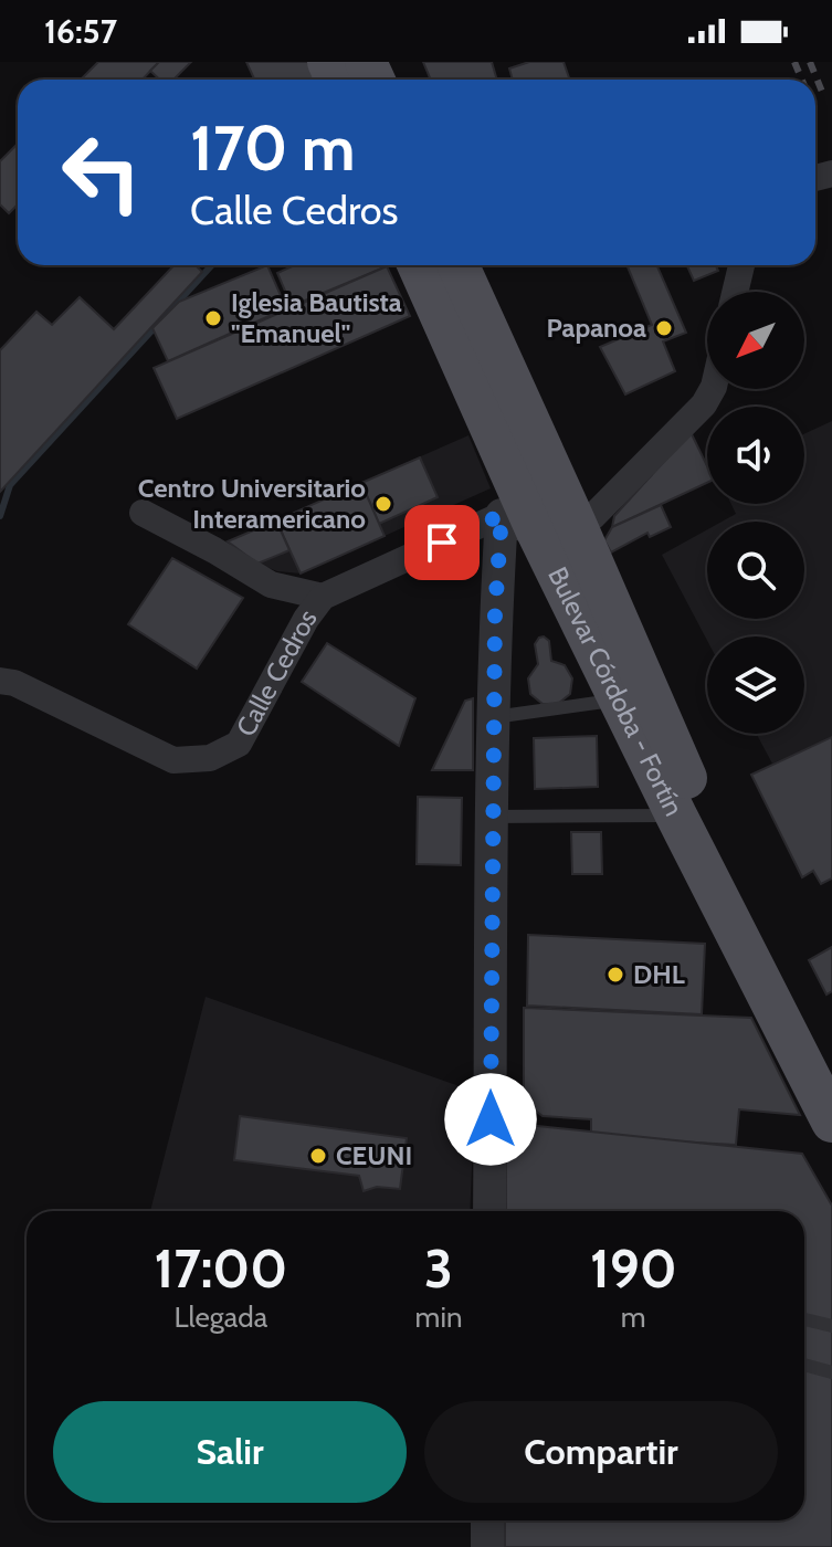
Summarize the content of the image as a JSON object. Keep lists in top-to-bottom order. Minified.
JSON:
{"streets":{"main road":["Bulevar Córdoba - Fortín"],"street":["Calle Cedros"]},"crossings":[["Calle Cedros","Bulevar Córdoba - Fortín"]],"places":["Iglesia Bautista \"Emanuel\"","Papanoa","Centro Universitario Interamericano","DHL","CEUNI"],"north":"bottom left","page":{"status":"16:57","turn":["170 m","Calle Cedros"],"eta":["17:00","Llegada","3","min","190","m"],"buttons":["Salir","Compartir"]}}
